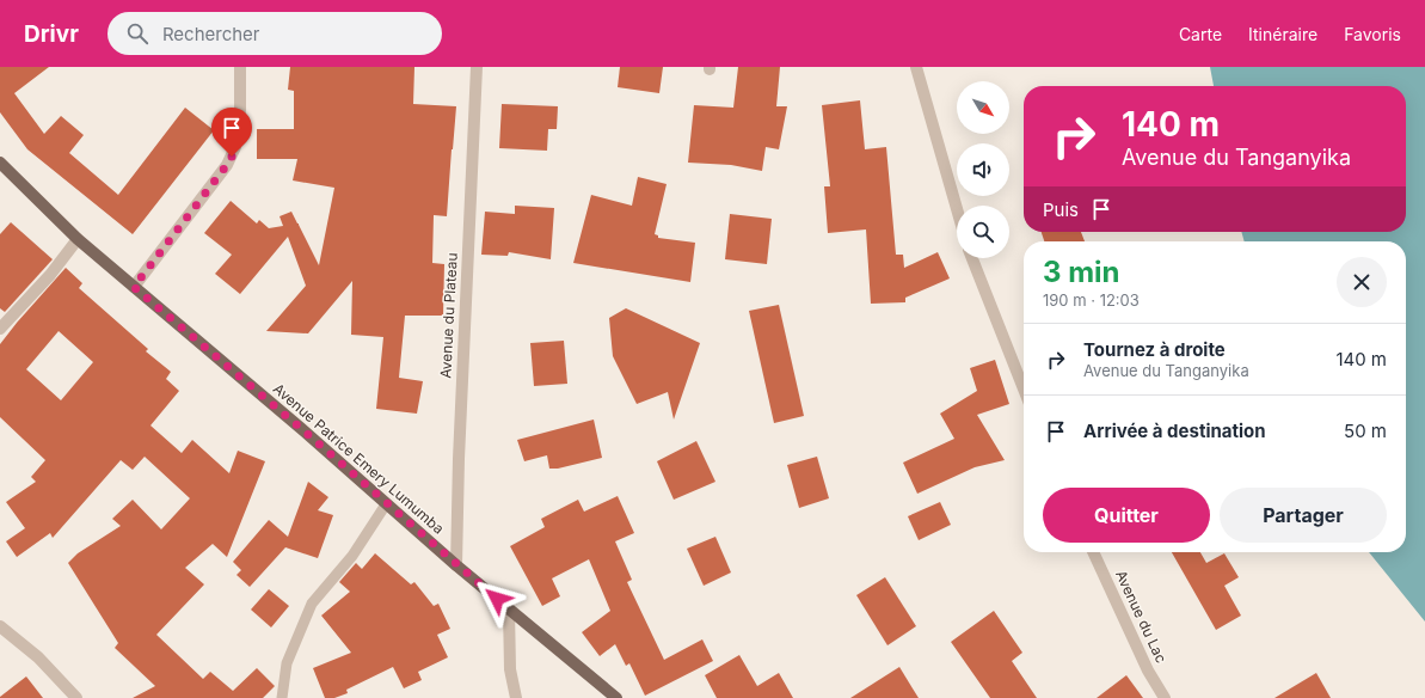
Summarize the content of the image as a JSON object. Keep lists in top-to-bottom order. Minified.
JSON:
{"streets":{"main road":["Avenue Patrice Emery Lumumba"],"street":["Avenue du Plateau","Avenue du Lac"]},"crossings":[["Avenue du Plateau","Avenue Patrice Emery Lumumba"]],"north":"bottom right","page":{"header":"Drivr","search":"Rechercher","nav":["Carte","Itinéraire","Favoris"],"turn":["140 m","Avenue du Tanganyika"],"then":"Puis","heading":["3 min","190 m · 12:03"],"list":[{"name":"Tournez à droite","note":"Avenue du Tanganyika","value":"140 m"},{"name":"Arrivée à destination","value":"50 m"}],"buttons":["Quitter","Partager"]}}
